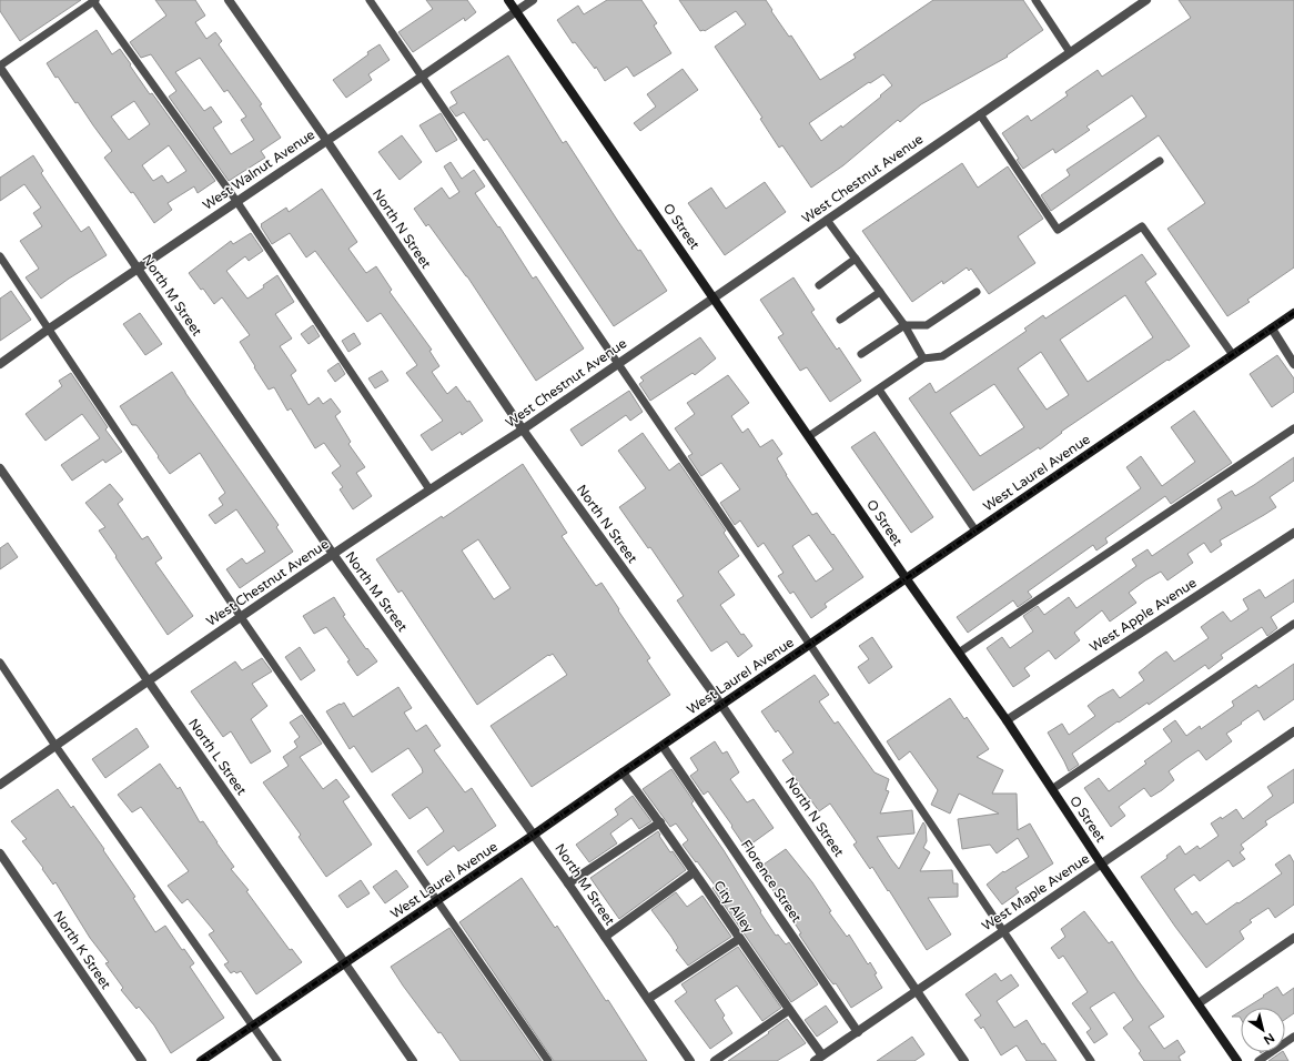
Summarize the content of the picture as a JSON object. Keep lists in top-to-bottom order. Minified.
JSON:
{"streets":{"street":["West Walnut Avenue","West Chestnut Avenue","O Street","North N Street","North M Street","West Laurel Avenue","West Apple Avenue","North L Street","Florence Street","West Maple Avenue","City Alley","North K Street"]},"crossings":[["West Walnut Avenue","O Street"],["West Walnut Avenue","North N Street"],["West Walnut Avenue","North M Street"],["West Chestnut Avenue","O Street"],["West Chestnut Avenue","North N Street"],["West Chestnut Avenue","North M Street"],["West Chestnut Avenue","North L Street"],["O Street","West Laurel Avenue"],["O Street","West Apple Avenue"],["O Street","West Maple Avenue"],["North N Street","West Laurel Avenue"],["North N Street","West Maple Avenue"],["North M Street","West Laurel Avenue"],["West Laurel Avenue","North L Street"],["West Laurel Avenue","Florence Street"],["West Laurel Avenue","City Alley"],["Florence Street","West Maple Avenue"],["West Maple Avenue","City Alley"]],"north":"bottom right"}
